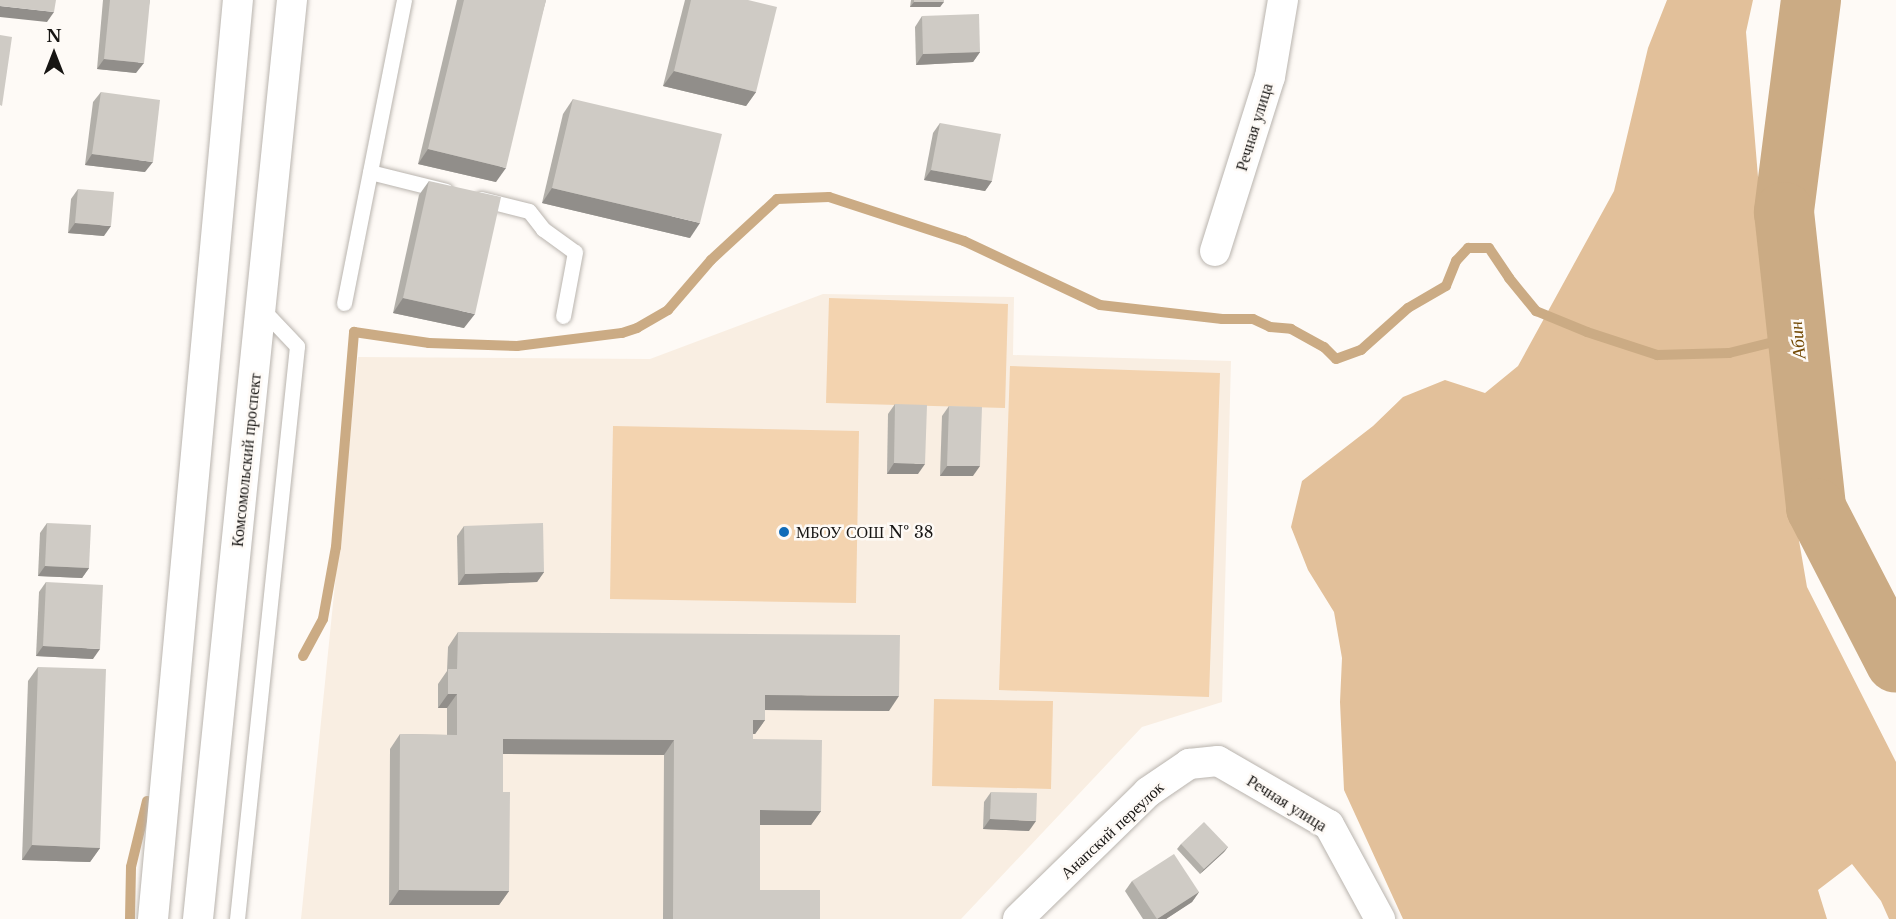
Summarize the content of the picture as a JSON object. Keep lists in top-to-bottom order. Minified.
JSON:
{"streets":{"street":["Речная улица","Комсомольский проспект","Анапский переулок"]},"crossings":[["Речная улица","Анапский переулок"]],"water":["Абин"],"places":["МБОУ СОШ № 38"],"north":"top"}
